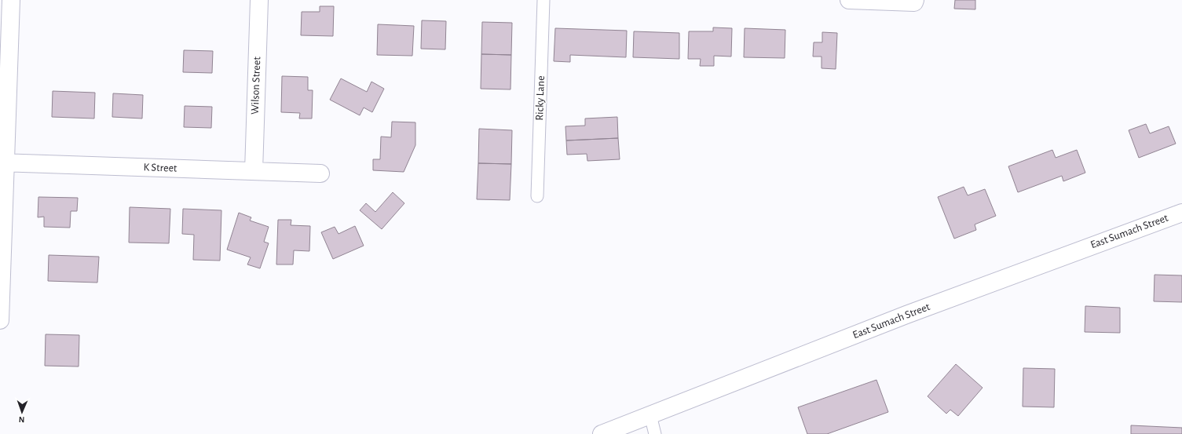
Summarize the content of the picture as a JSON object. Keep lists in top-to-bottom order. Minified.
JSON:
{"streets":{"street":["Wilson Street","K Street","East Sumach Street"],"lane":["Ricky Lane"]},"crossings":[["Wilson Street","K Street"]],"north":"bottom"}
